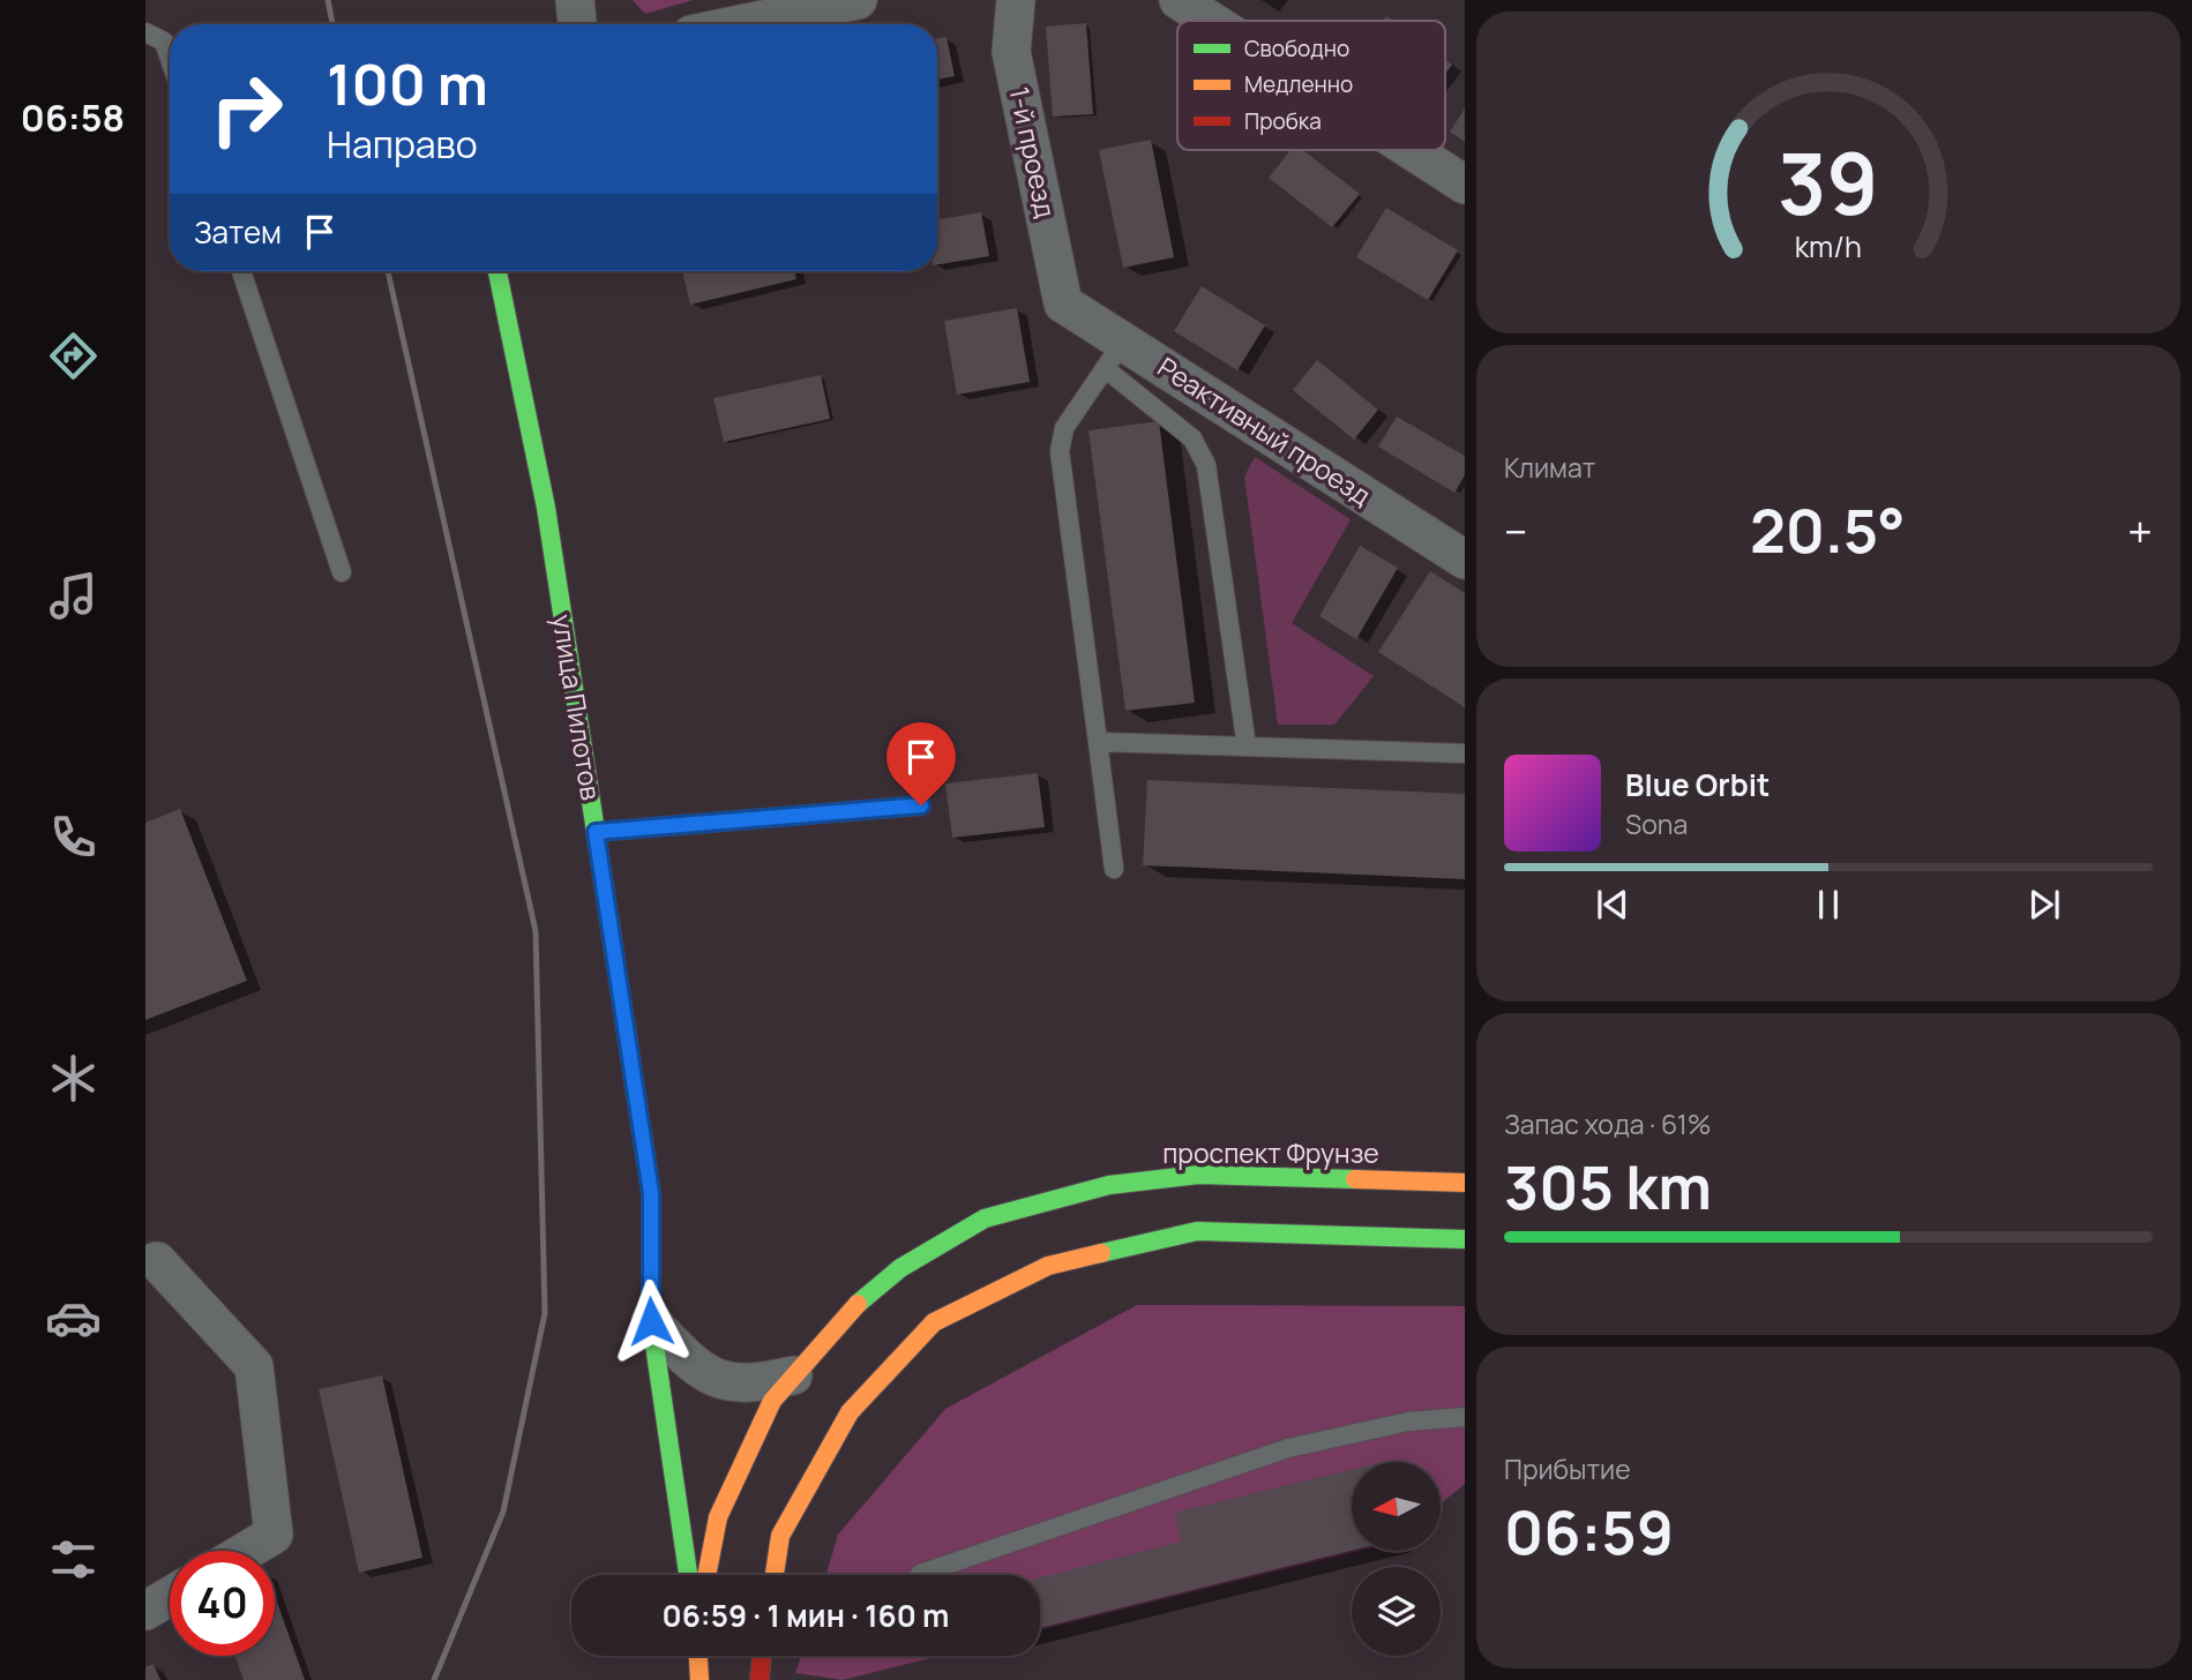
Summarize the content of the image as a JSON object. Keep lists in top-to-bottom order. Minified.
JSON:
{"streets":{"main road":["улица Пилотов","проспект Фрунзе"],"street":["1-й проезд","Реактивный проезд"]},"crossings":[["1-й проезд","Реактивный проезд"]],"legend":["Свободно","Медленно","Пробка"],"north":"left","page":{"tabs":"06:58","turn":["100 m","Направо"],"then":"Затем","tile":["Климат",["Запас хода · 61%","305 km"],["Прибытие","06:59"]],"heat":["−","20.5°","+"],"song":["Blue Orbit","Sona"],"limit":"40","trip":"06:59 · 1 мин · 160 m","gauge":["39","km/h"]}}
